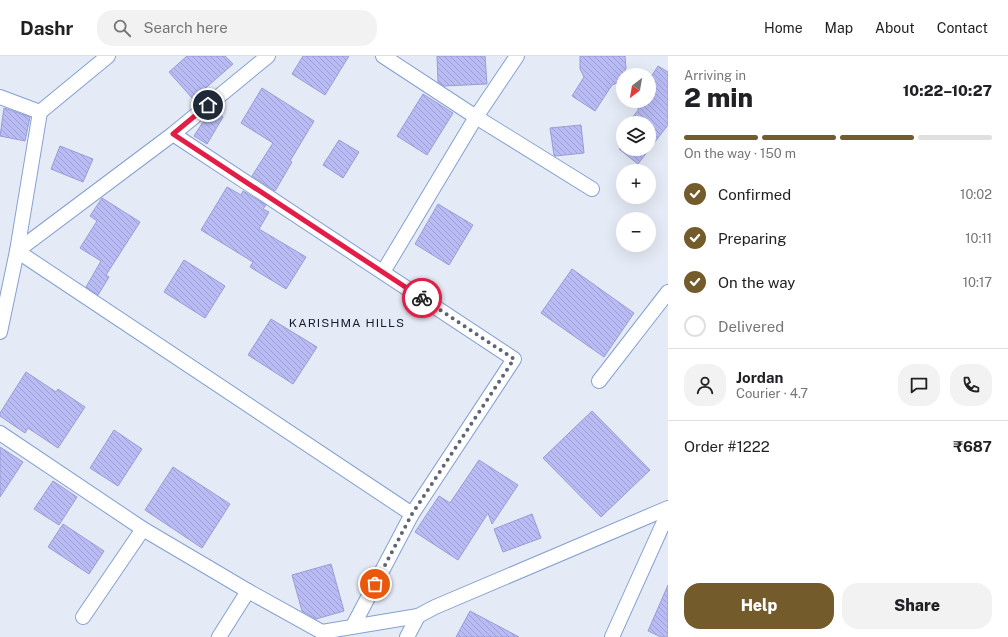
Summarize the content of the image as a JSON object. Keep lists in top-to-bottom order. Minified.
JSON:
{"districts":["KARISHMA HILLS"],"north":"bottom left","page":{"header":"Dashr","search":"Search here","nav":["Home","Map","About","Contact"],"heading":["2 min","Arriving in","10:22–10:27"],"panel":["Jordan","Courier · 4.7","Order #1222","₹687"],"map_buttons":["+","−"],"bar":"On the way · 150 m","list":[["Confirmed","10:02"],["Preparing","10:11"],["On the way","10:17"],"Delivered"],"buttons":["Help","Share"]}}
